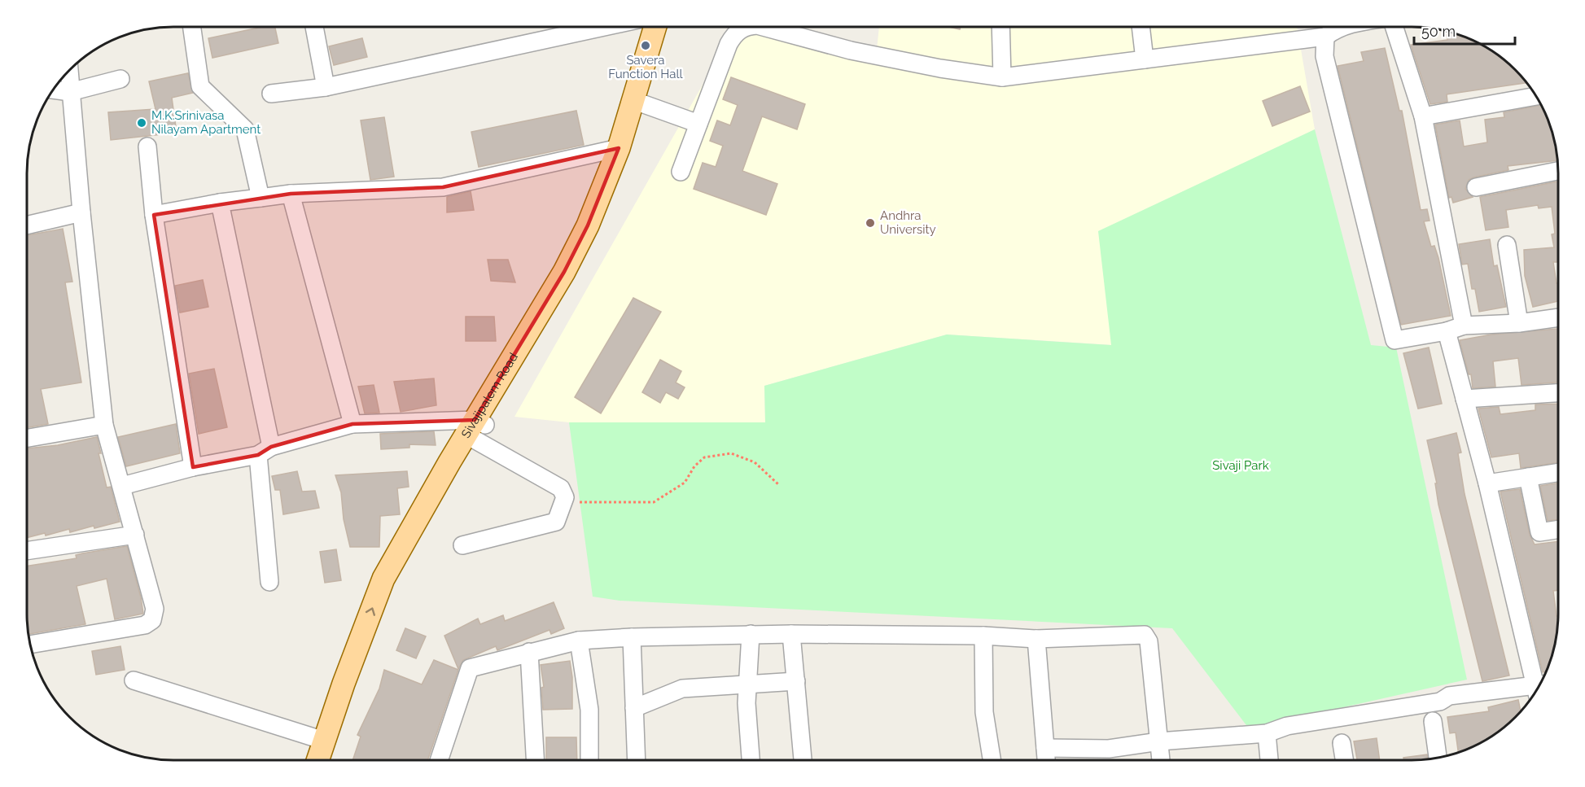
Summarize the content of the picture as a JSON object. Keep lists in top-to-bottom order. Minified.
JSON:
{"streets":{"main road":["Sivajipalem Road"]},"parks":["Sivaji Park"],"places":["Savera Function Hall","M.K.Srinivasa Nilayam Apartment","Andhra University"],"scale_bar":"50 m"}
